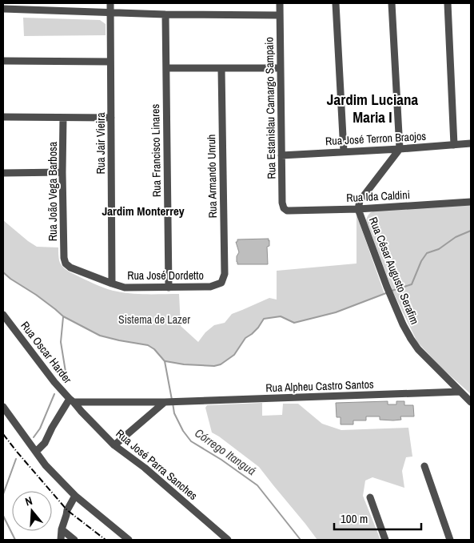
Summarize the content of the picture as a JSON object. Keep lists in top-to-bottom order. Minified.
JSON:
{"streets":{"street":["Rua Estanislau Camargo Sampaio","Rua José Terron Braojos","Rua Jair Vieira","Rua Francisco Linares","Rua Armando Unruh","Rua João Vega Barbosa","Rua Ida Caldini","Rua César Augusto Serafim","Rua José Dordetto","Rua Oscar Harder","Rua Alpheu Castro Santos","Rua José Parra Sanches"]},"crossings":[["Rua Estanislau Camargo Sampaio","Rua José Terron Braojos"],["Rua Estanislau Camargo Sampaio","Rua Ida Caldini"],["Rua Jair Vieira","Rua José Dordetto"],["Rua Francisco Linares","Rua José Dordetto"],["Rua Armando Unruh","Rua José Dordetto"],["Rua João Vega Barbosa","Rua José Dordetto"],["Rua Ida Caldini","Rua César Augusto Serafim"],["Rua César Augusto Serafim","Rua Alpheu Castro Santos"],["Rua Oscar Harder","Rua Alpheu Castro Santos"],["Rua Oscar Harder","Rua José Parra Sanches"],["Rua Alpheu Castro Santos","Rua José Parra Sanches"]],"districts":["Jardim Luciana Maria I","Jardim Monterrey"],"water":["Córrego Itanguá"],"parks":["Sistema de Lazer"],"scale_bar":"100 m","north":"top"}
